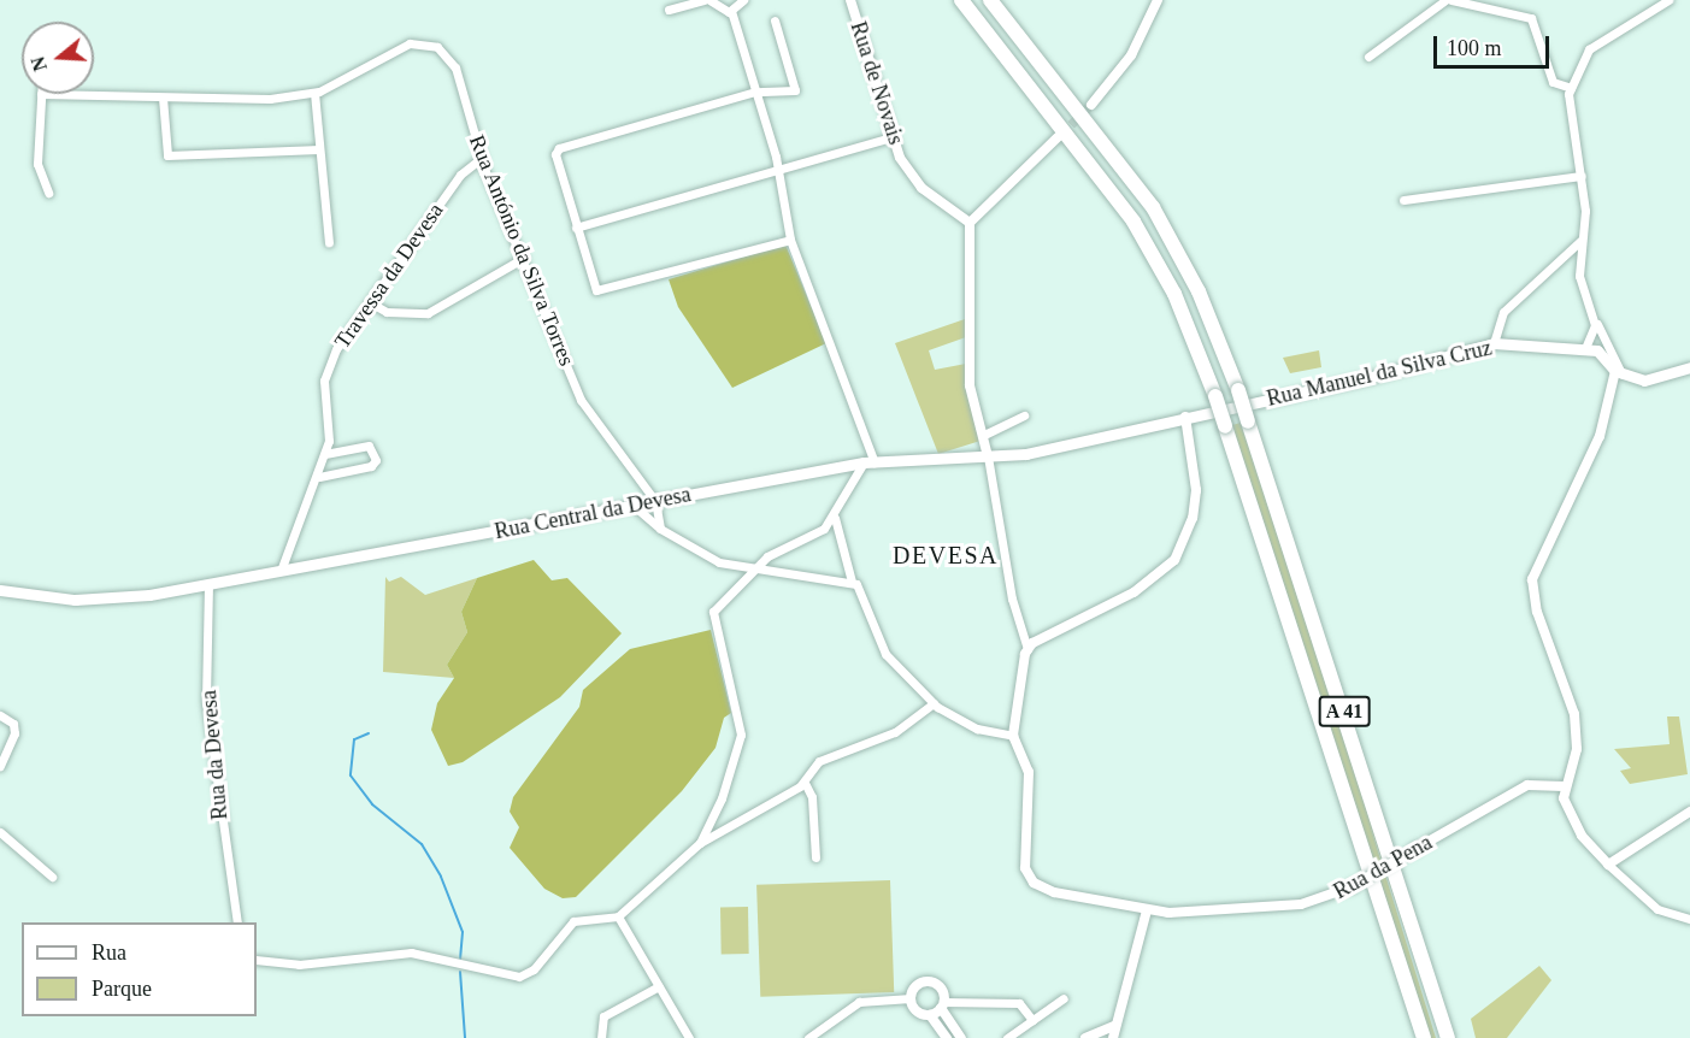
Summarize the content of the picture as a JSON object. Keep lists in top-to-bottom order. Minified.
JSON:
{"streets":{"highway":["A 41"],"main road":["Rua Manuel da Silva Cruz","Rua Central da Devesa"],"street":["Rua de Novais","Rua António da Silva Torres","Travessa da Devesa","Rua da Devesa","Rua da Pena"]},"crossings":[["Rua António da Silva Torres","Travessa da Devesa"],["Rua António da Silva Torres","Rua Central da Devesa"],["Travessa da Devesa","Rua Central da Devesa"],["Rua Manuel da Silva Cruz","Rua Central da Devesa"],["Rua Central da Devesa","Rua da Devesa"]],"districts":["DEVESA"],"legend":["Rua","Parque"],"scale_bar":"100 m","north":"left"}
